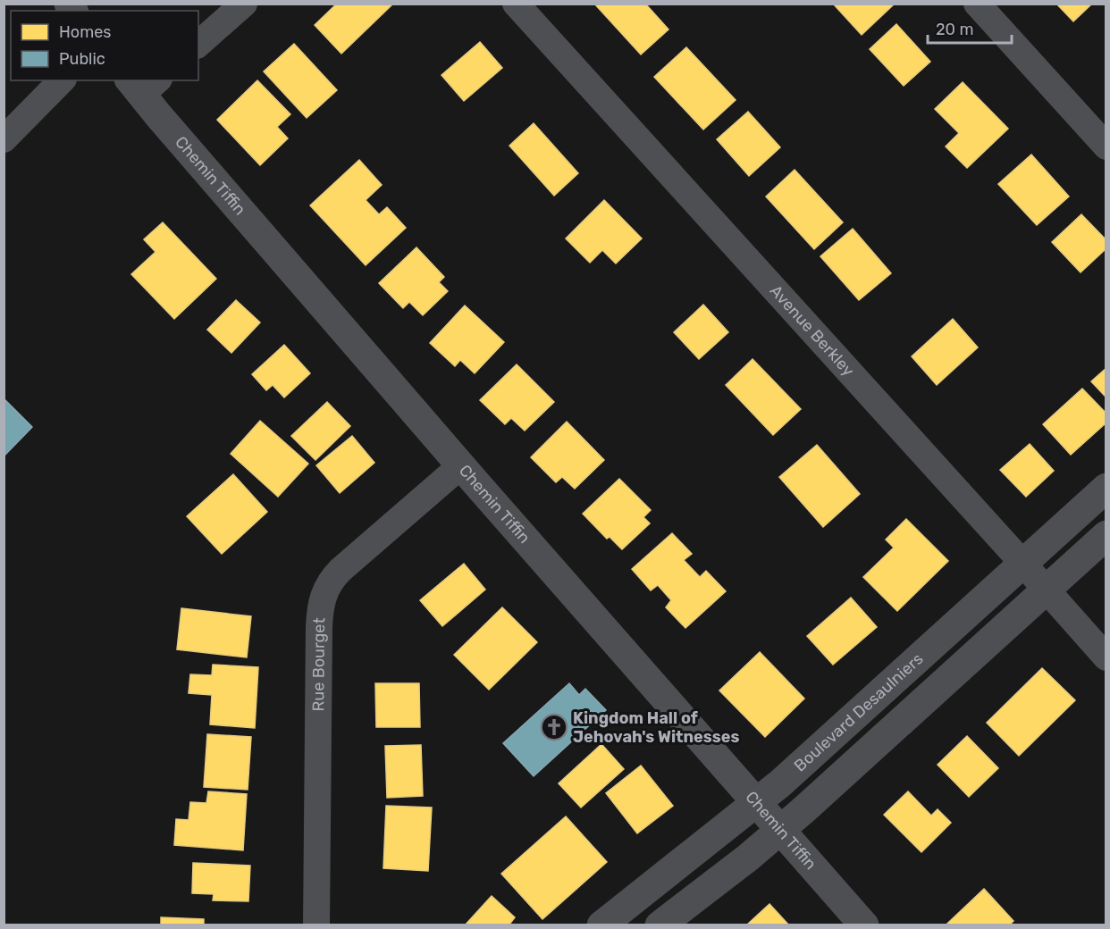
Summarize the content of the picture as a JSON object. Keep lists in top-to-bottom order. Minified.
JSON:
{"streets":{"street":["Chemin Tiffin","Avenue Berkley","Rue Bourget","Boulevard Desaulniers"]},"crossings":[["Chemin Tiffin","Rue Bourget"],["Chemin Tiffin","Boulevard Desaulniers"],["Avenue Berkley","Boulevard Desaulniers"]],"places":{"church":["Kingdom Hall of Jehovah's Witnesses"]},"legend":["Homes","Public"],"scale_bar":"20 m"}
